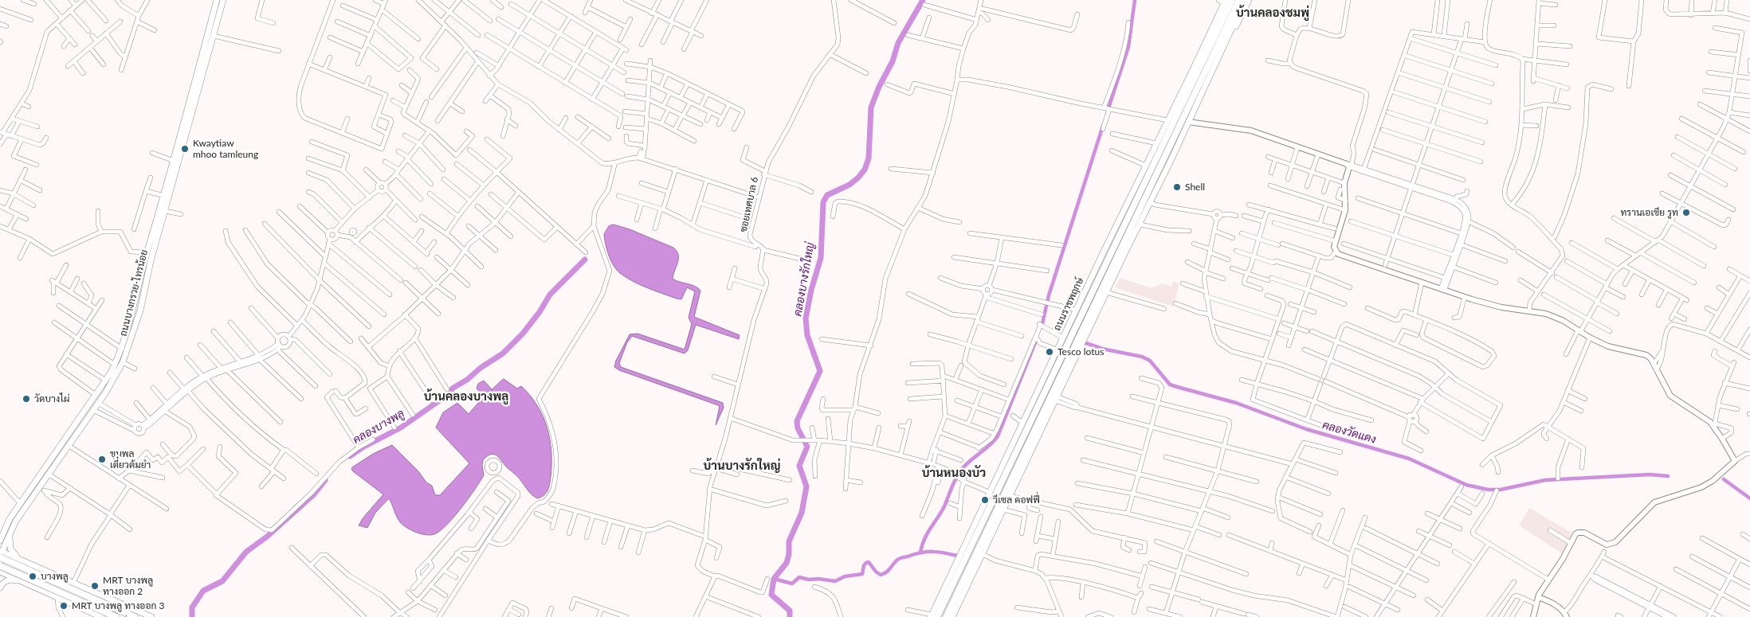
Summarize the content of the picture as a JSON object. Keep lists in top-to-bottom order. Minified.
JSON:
{"streets":{"main road":["ถนนบางกรวย-ไทรน้อย","ถนนราชพฤกษ์"],"street":["ซอยเทศบาล 6"]},"districts":["บ้านคลองชมพู่","บ้านคลองบางพลู","บ้านบางรักใหญ่","บ้านหนองบัว"],"water":["คลองบางรักใหญ่","คลองบางพลู","คลองวัดแดง"],"places":["Kwaytiaw mhoo tamleung","Shell","ทรานเอเชีย รูท","Tesco lotus","วัดบางไผ่","ขุนพล เตี๋ยวต้มยำ","วีเซล คอฟฟี่","บางพลู","MRT บางพลู ทางออก 2","MRT บางพลู ทางออก 3"]}
